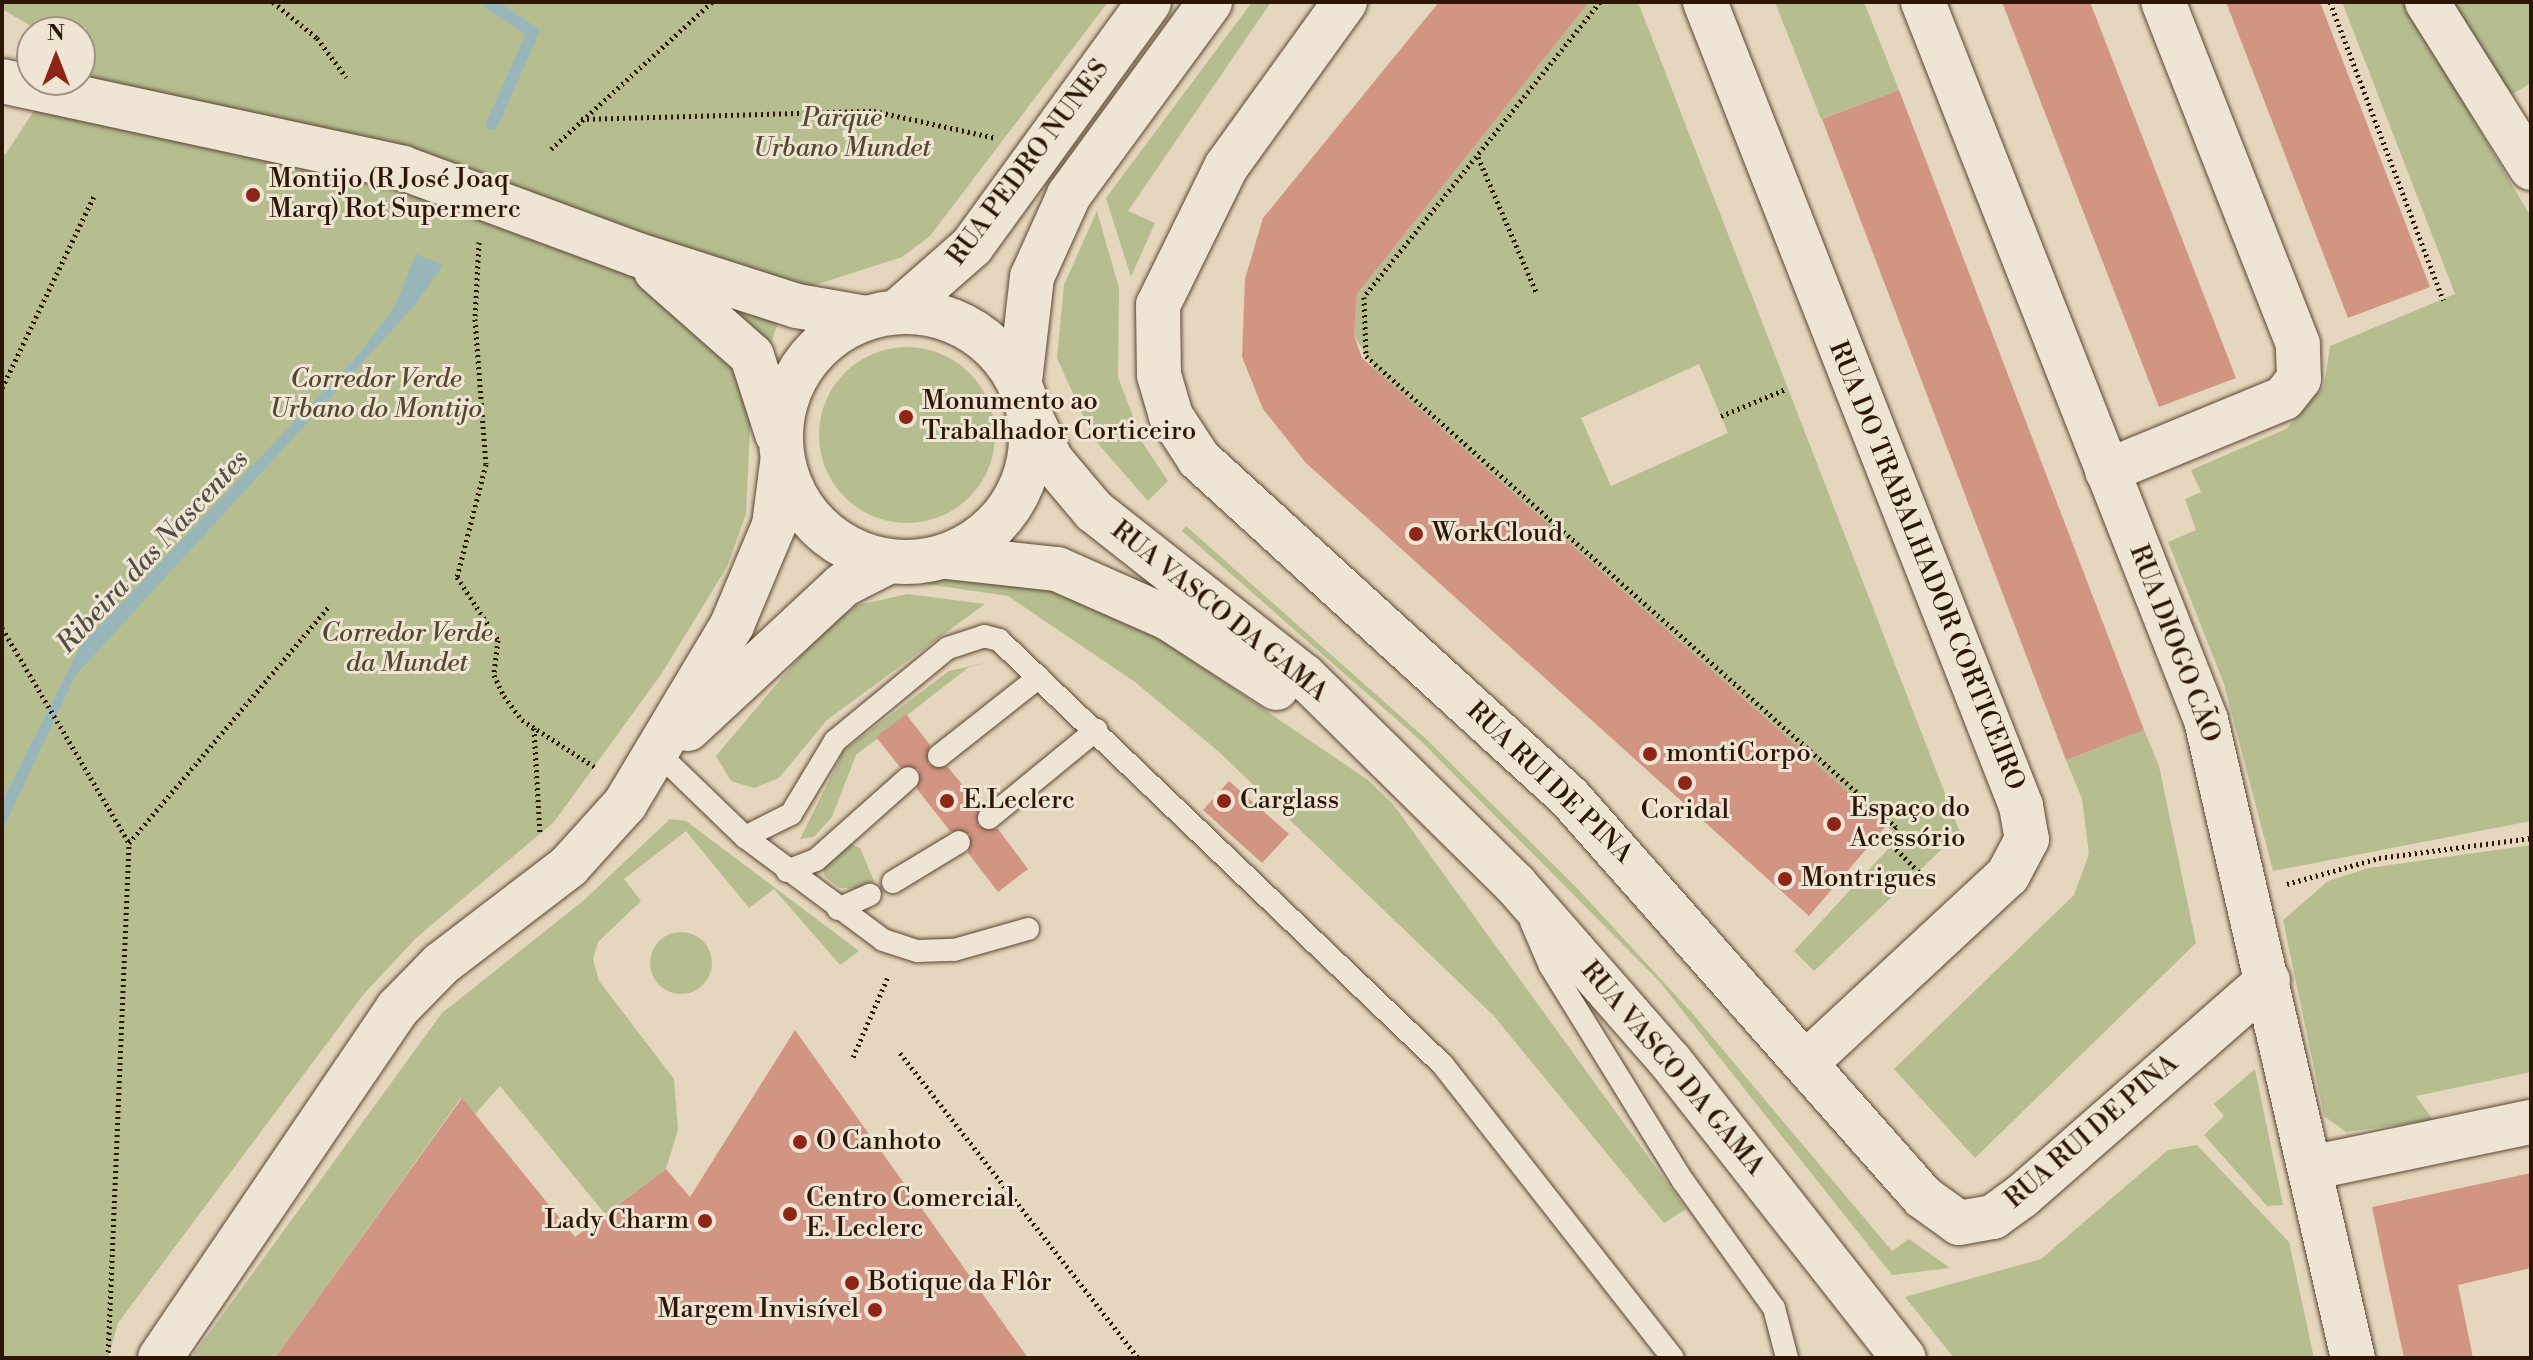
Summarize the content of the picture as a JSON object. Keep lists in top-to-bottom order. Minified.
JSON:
{"streets":{"street":["RUA PEDRO NUNES","RUA DO TRABALHADOR CORTICEIRO","RUA VASCO DA GAMA","RUA DIOGO CÃO","RUA RUI DE PINA"]},"crossings":[["RUA PEDRO NUNES","RUA VASCO DA GAMA"],["RUA DO TRABALHADOR CORTICEIRO","RUA RUI DE PINA"],["RUA DIOGO CÃO","RUA RUI DE PINA"]],"water":["Ribeira das Nascentes"],"parks":["Parque Urbano Mundet","Corredor Verde Urbano do Montijo","Corredor Verde da Mundet"],"places":["Montijo (R José Joaq Marq) Rot Supermerc","Monumento ao Trabalhador Corticeiro","WorkCloud","montiCorpo","Coridal","E.Leclerc","Carglass","Espaço do Acessório","Montrigues","O Canhoto","Centro Comercial E. Leclerc","Lady Charm","Botique da Flôr","Margem Invisível"],"north":"top"}
